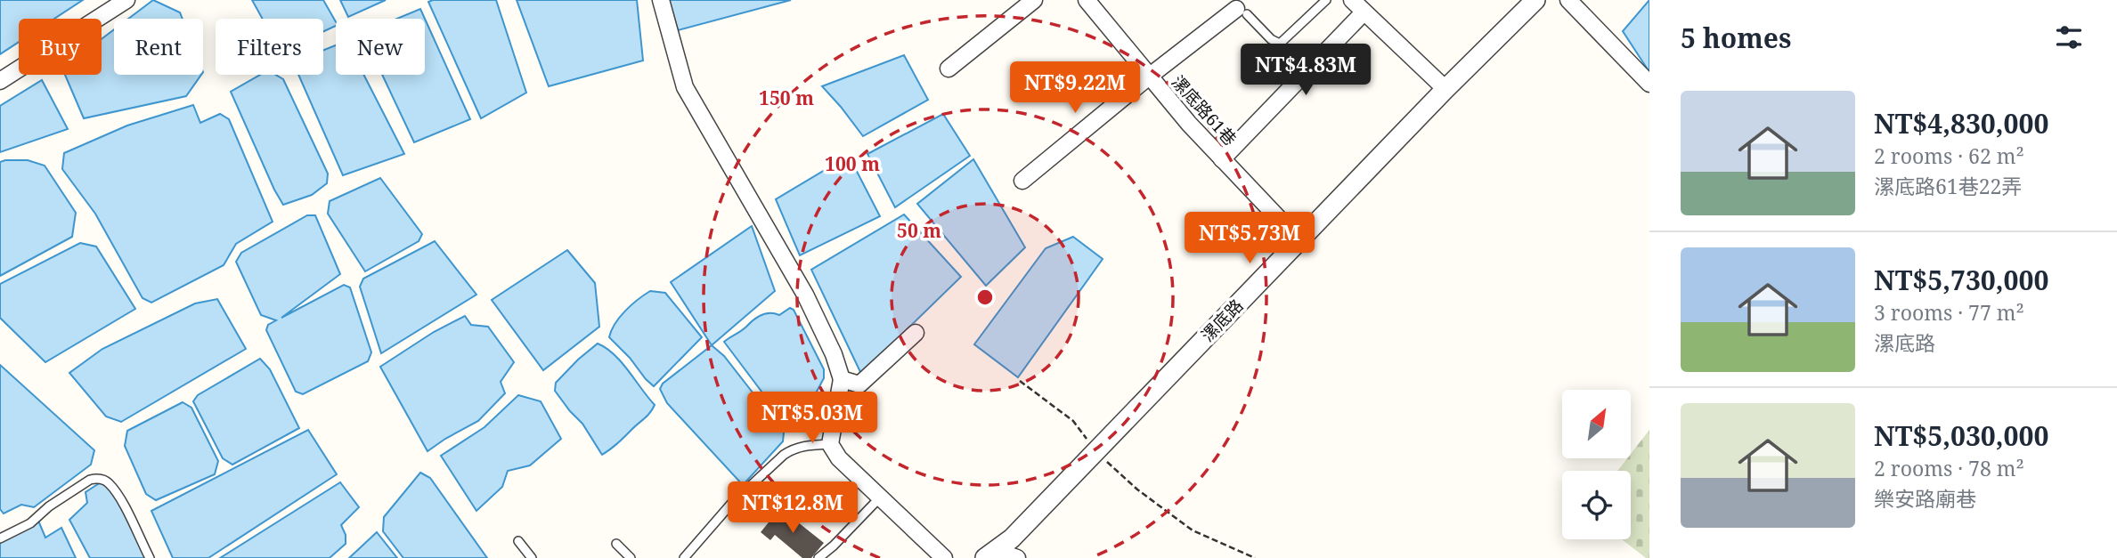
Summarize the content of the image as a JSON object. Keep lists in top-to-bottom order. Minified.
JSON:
{"streets":{"street":["漯底路61巷","漯底路"]},"crossings":[["漯底路61巷","漯底路"]],"north":"top right","page":{"heading":"5 homes","chip":["Buy","Rent","Filters","New"],"price":["NT$4.83M","NT$9.22M","NT$5.73M","NT$5.03M","NT$12.8M"],"list":[{"name":"NT$4,830,000","note":"2 rooms · 62 m² · 漯底路61巷22弄"},{"name":"NT$5,730,000","note":"3 rooms · 77 m² · 漯底路"},{"name":"NT$5,030,000","note":"2 rooms · 78 m² · 樂安路廟巷"}]},"rings":["150 m","100 m","50 m"]}
